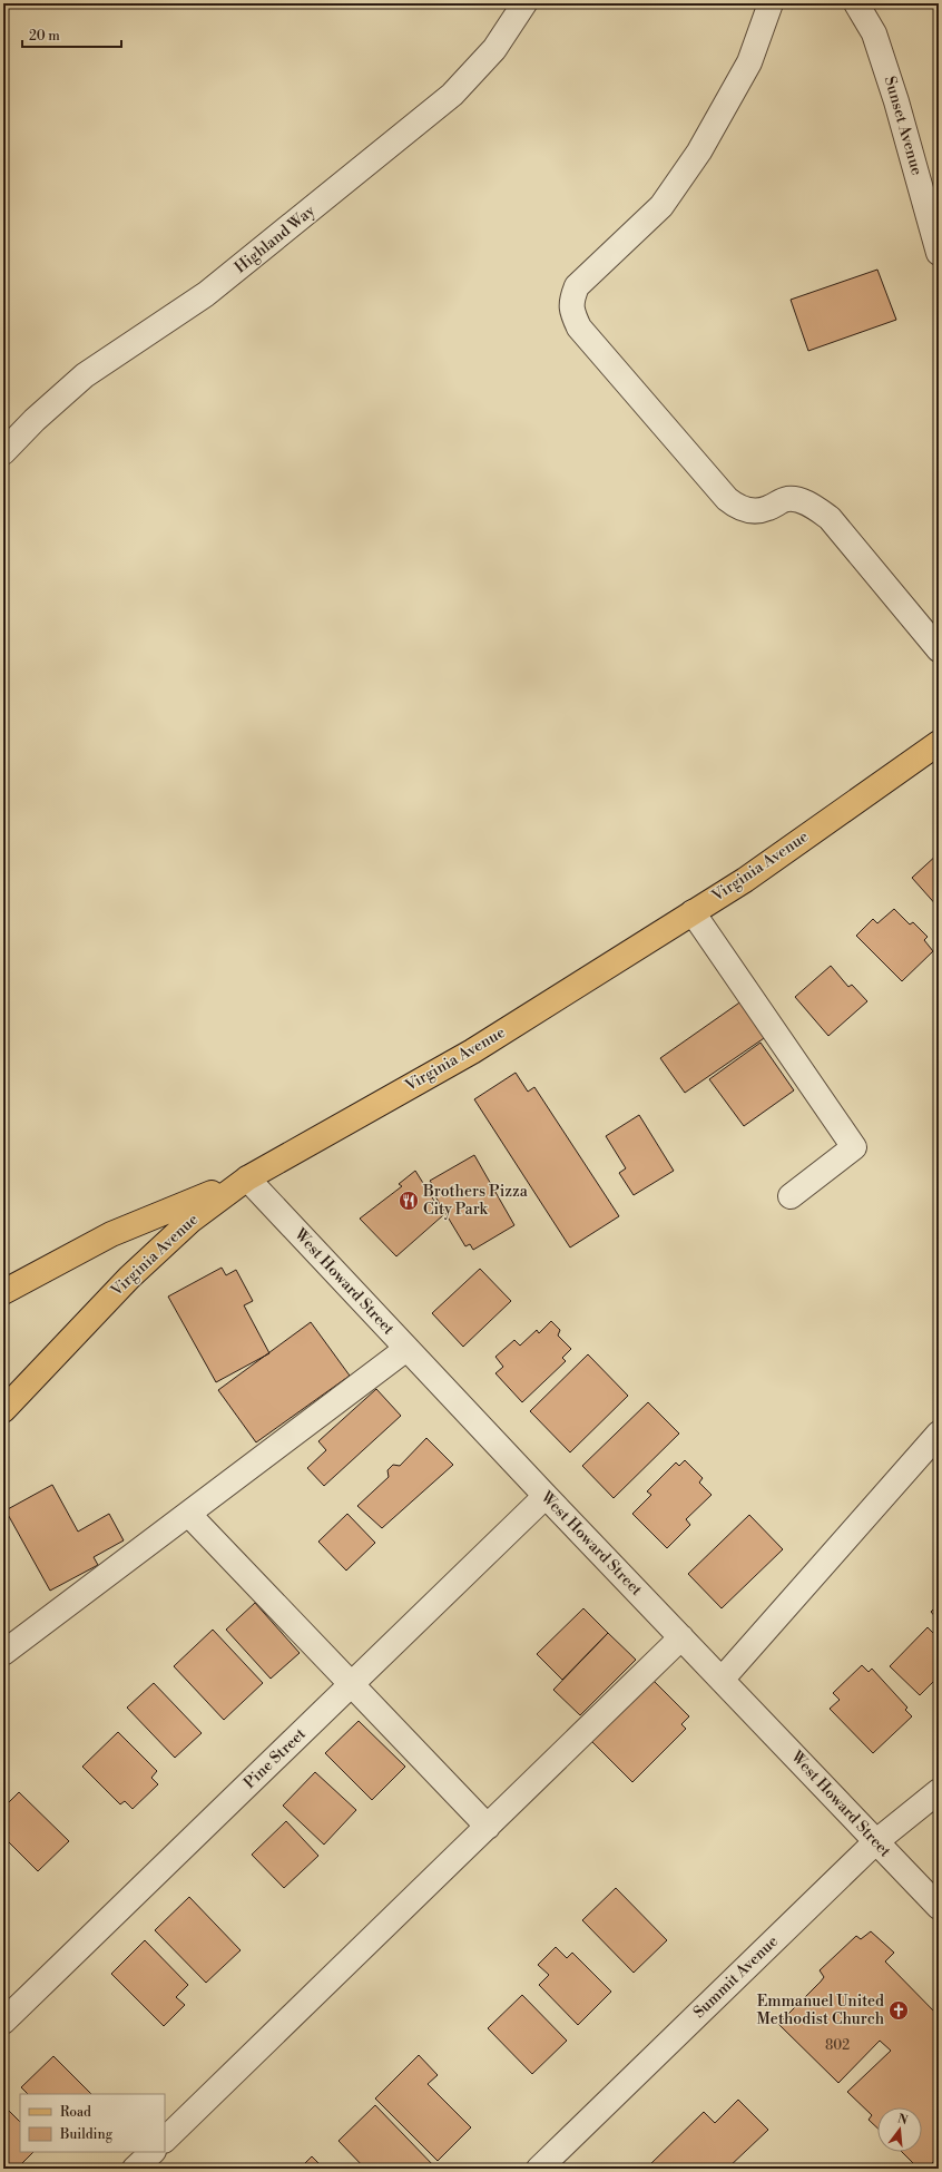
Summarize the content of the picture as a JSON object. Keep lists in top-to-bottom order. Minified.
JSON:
{"streets":{"main road":["Virginia Avenue"],"street":["Sunset Avenue","Highland Way","West Howard Street","Pine Street","Summit Avenue"]},"crossings":[["Virginia Avenue","West Howard Street"],["West Howard Street","Pine Street"],["West Howard Street","Summit Avenue"]],"places":{"restaurant":["Brothers Pizza City Park"],"church":["Emmanuel United Methodist Church"]},"house_numbers":["802"],"legend":["Road","Building"],"scale_bar":"20 m","north":"top"}
